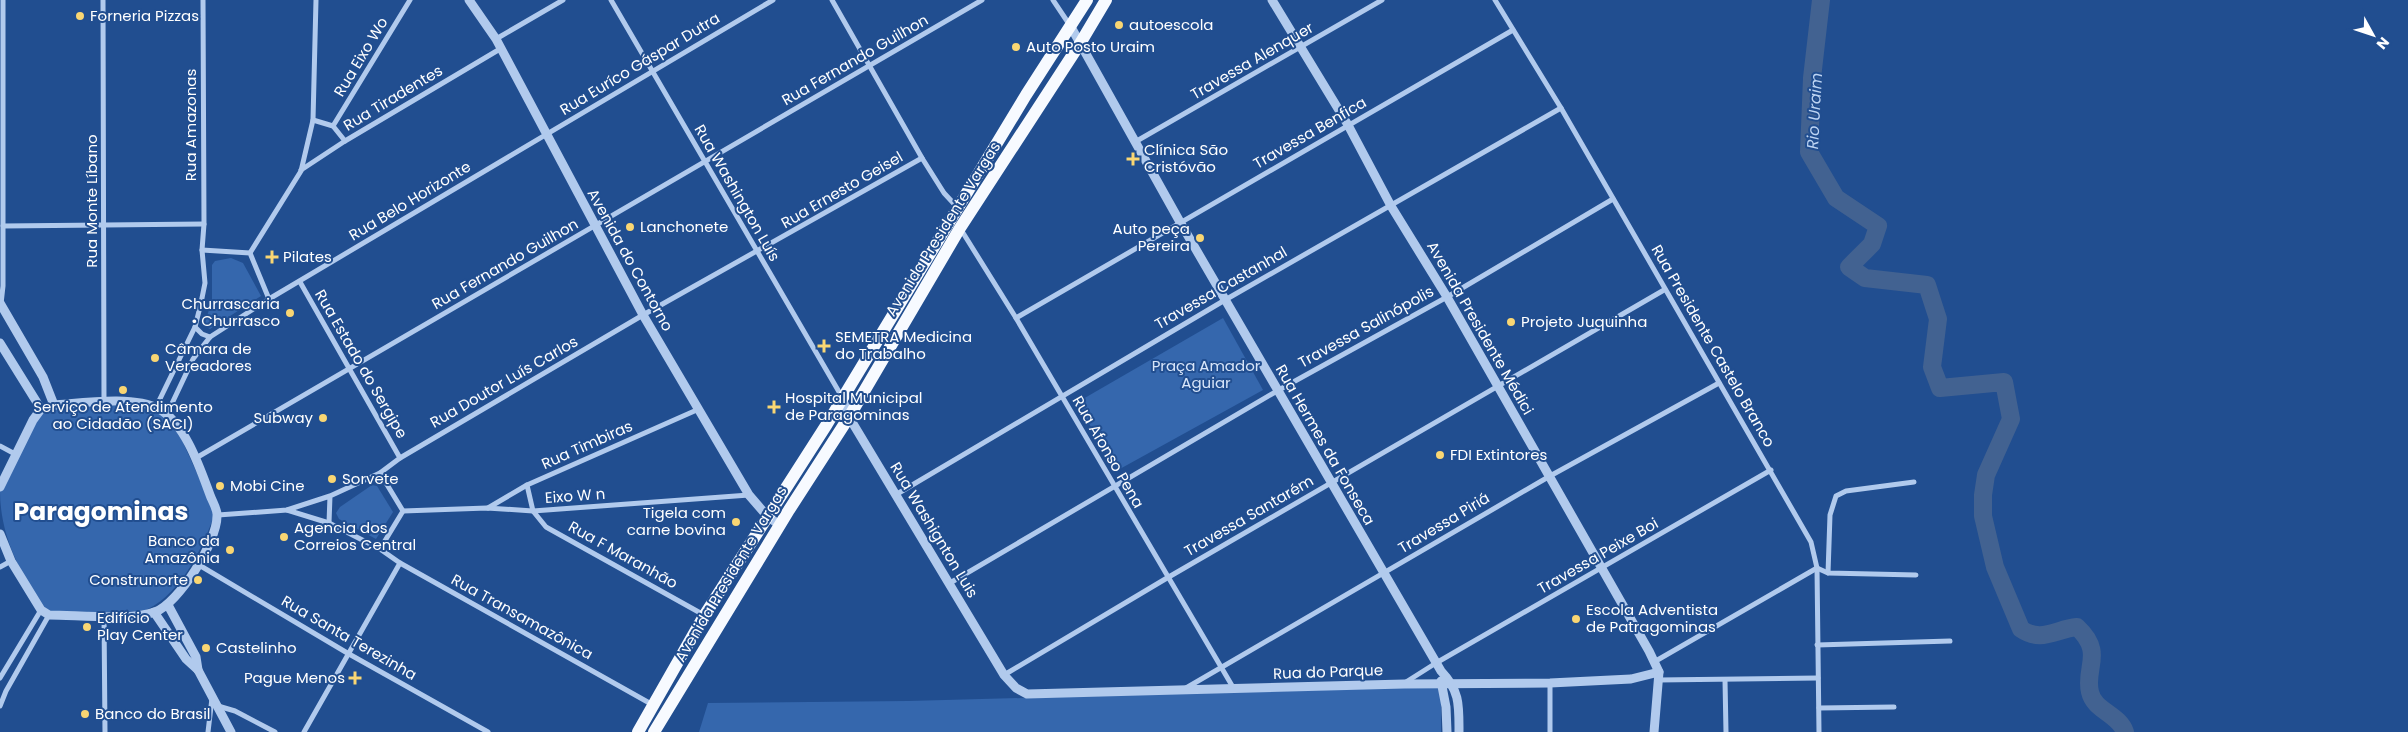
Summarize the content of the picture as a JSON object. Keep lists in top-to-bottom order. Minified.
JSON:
{"streets":{"main road":["Avenida Presidente Vargas"],"street":["Rua Eixo Wo","Rua Fernando Guilhon","Travessa Alenquer","Rua Euríco Gáspar Dutra","Rua Tiradentes","Rua Amazonas","Travessa Benfica","Rua Ernesto Geisel","Rua Washington Luís","Rua Monte Líbano","Rua Belo Horizonte","Avenida do Contorno","Travessa Castanhal","Travessa Salinópolis","Avenida Presidente Médici","Rua Presidente Castelo Branco","Rua Estado do Sergipe","Rua Doutor Luís Carlos","Rua Timbiras","Rua Hermes da Fonseca","Rua Afonso Pena","Eixo W n","Travessa Santarém","Travessa Piriá","Rua Washignton Luis","Rua F Maranhão","Travessa Peixe Boi","Rua Transamazônica","Rua Santa Terezinha","Rua do Parque"]},"crossings":[["Rua Fernando Guilhon","Rua Washington Luís"],["Rua Fernando Guilhon","Avenida do Contorno"],["Rua Fernando Guilhon","Rua Estado do Sergipe"],["Travessa Alenquer","Avenida Presidente Médici"],["Travessa Alenquer","Rua Hermes da Fonseca"],["Rua Euríco Gáspar Dutra","Rua Washington Luís"],["Rua Euríco Gáspar Dutra","Rua Belo Horizonte"],["Rua Euríco Gáspar Dutra","Avenida do Contorno"],["Rua Tiradentes","Avenida do Contorno"],["Travessa Benfica","Avenida Presidente Médici"],["Travessa Benfica","Rua Presidente Castelo Branco"],["Travessa Benfica","Rua Hermes da Fonseca"],["Travessa Benfica","Rua Afonso Pena"],["Rua Ernesto Geisel","Rua Washington Luís"],["Rua Ernesto Geisel","Avenida do Contorno"],["Rua Ernesto Geisel","Rua Doutor Luís Carlos"],["Rua Washington Luís","Avenida Presidente Vargas"],["Rua Washington Luís","Rua Washignton Luis"],["Rua Belo Horizonte","Avenida do Contorno"],["Rua Belo Horizonte","Rua Estado do Sergipe"],["Avenida Presidente Vargas","Avenida do Contorno"],["Avenida Presidente Vargas","Rua Hermes da Fonseca"],["Avenida Presidente Vargas","Rua Afonso Pena"],["Avenida Presidente Vargas","Rua Washignton Luis"],["Avenida Presidente Vargas","Rua F Maranhão"],["Avenida Presidente Vargas","Rua Transamazônica"],["Avenida do Contorno","Rua Doutor Luís Carlos"],["Avenida do Contorno","Rua Timbiras"],["Avenida do Contorno","Eixo W n"],["Travessa Castanhal","Avenida Presidente Médici"],["Travessa Castanhal","Rua Presidente Castelo Branco"],["Travessa Castanhal","Rua Hermes da Fonseca"],["Travessa Castanhal","Rua Afonso Pena"],["Travessa Castanhal","Rua Washignton Luis"],["Travessa Salinópolis","Avenida Presidente Médici"],["Travessa Salinópolis","Rua Presidente Castelo Branco"],["Travessa Salinópolis","Rua Hermes da Fonseca"],["Travessa Salinópolis","Rua Afonso Pena"],["Travessa Salinópolis","Rua Washignton Luis"],["Avenida Presidente Médici","Travessa Santarém"],["Avenida Presidente Médici","Travessa Piriá"],["Avenida Presidente Médici","Travessa Peixe Boi"],["Avenida Presidente Médici","Rua do Parque"],["Rua Presidente Castelo Branco","Travessa Santarém"],["Rua Presidente Castelo Branco","Travessa Piriá"],["Rua Presidente Castelo Branco","Travessa Peixe Boi"],["Rua Estado do Sergipe","Rua Doutor Luís Carlos"],["Rua Doutor Luís Carlos","Rua Transamazônica"],["Rua Timbiras","Eixo W n"],["Rua Hermes da Fonseca","Travessa Santarém"],["Rua Hermes da Fonseca","Travessa Piriá"],["Rua Hermes da Fonseca","Travessa Peixe Boi"],["Rua Hermes da Fonseca","Rua do Parque"],["Rua Afonso Pena","Travessa Santarém"],["Rua Afonso Pena","Travessa Piriá"],["Rua Afonso Pena","Rua do Parque"],["Eixo W n","Rua F Maranhão"],["Travessa Santarém","Rua Washignton Luis"],["Travessa Santarém","Rua do Parque"],["Travessa Piriá","Rua do Parque"],["Rua Washignton Luis","Rua do Parque"],["Travessa Peixe Boi","Rua do Parque"]],"districts":["Paragominas"],"water":["Rio Uraim"],"parks":["Praça Amador Aguiar"],"places":{"other":["Forneria Pizzas","autoescola","Auto Posto Uraim","Lanchonete","Auto peça Pereira","Churrascaria • Churrasco","Projeto Juquinha","Câmara de Vereadores","Serviço de Atendimento ao Cidadão (SACI)","Subway","FDI Extintores","Sorvete","Mobi Cine","Tigela com carne bovina","Agencia dos Correios Central","Banco da Amazônia","Construnorte","Escola Adventista de Patragominas","Edifício Play Center","Castelinho","Banco do Brasil"],"health":["Clínica São Cristóvão","Pilates","SEMETRA Medicina do Trabalho","Hospital Municipal de Paragominas","Pague Menos"]},"north":"bottom right"}
